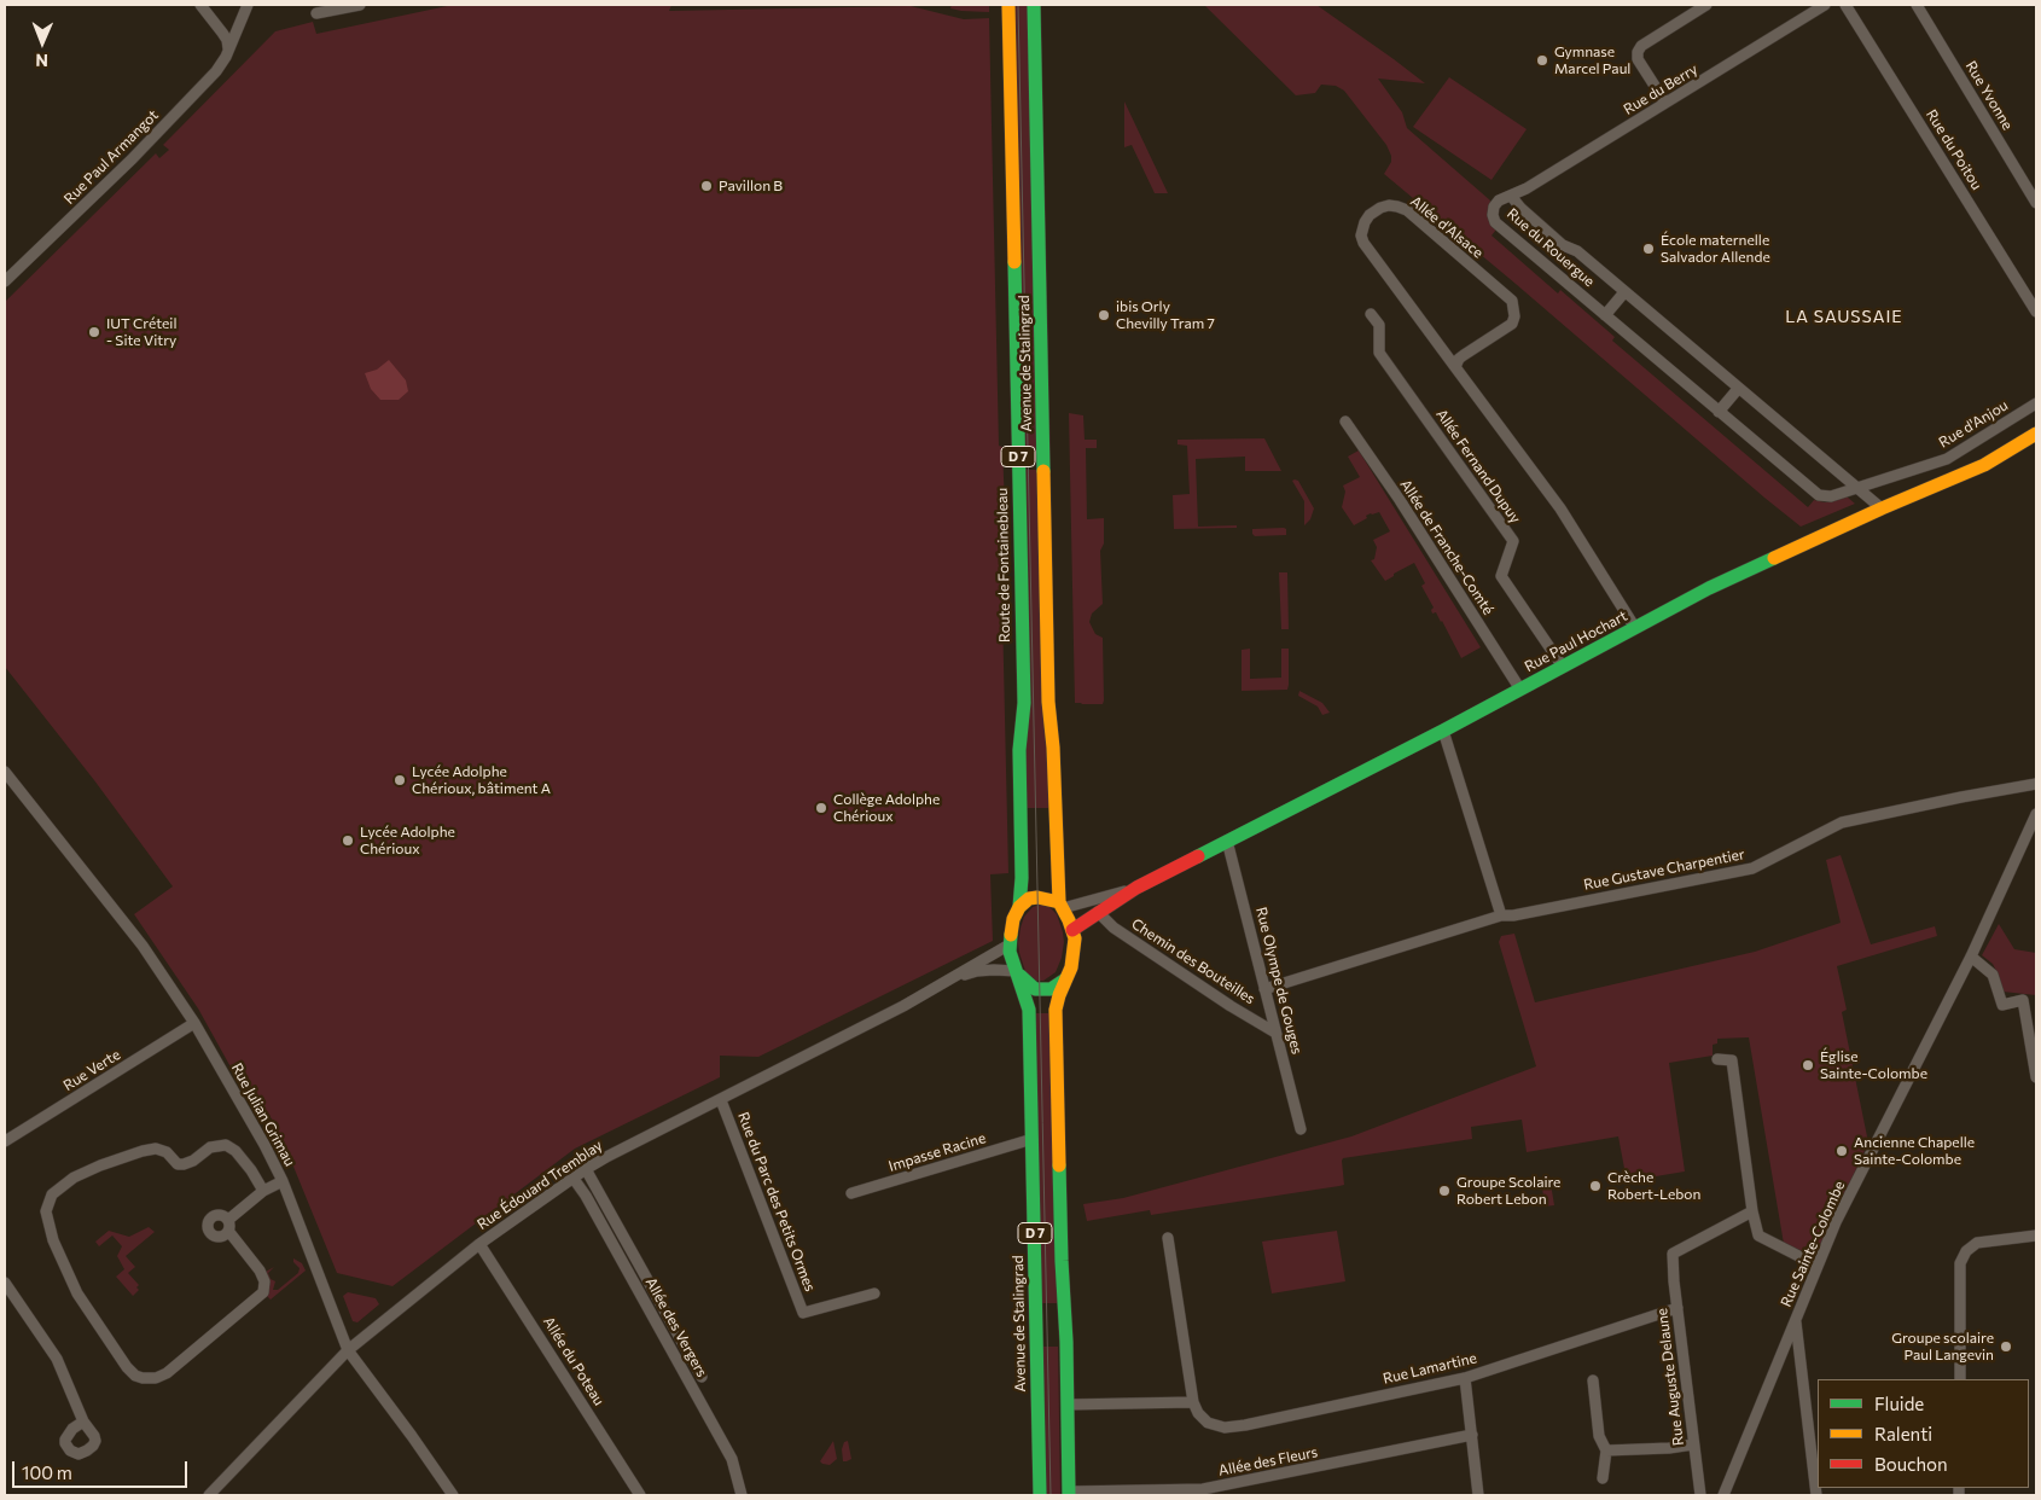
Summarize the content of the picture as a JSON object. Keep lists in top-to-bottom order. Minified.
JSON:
{"streets":{"main road":["Avenue de Stalingrad","D 7","Route de Fontainebleau","Rue Paul Hochart"],"street":["Rue du Berry","Rue Yvonne","Rue du Poitou","Rue Paul Armangot","Allée d'Alsace","Rue du Rouergue","Rue d'Anjou","Allée Fernand Dupuy","Allée de Franche-Comté","Rue Gustave Charpentier","Chemin des Bouteilles","Rue Olympe de Gouges","Rue Verte","Rue Julian Grimau","Impasse Racine","Rue Édouard Tremblay","Rue du Parc des Petits Ormes","Rue Sainte-Colombe","Allée des Vergers","Allée du Poteau","Rue Lamartine","Rue Auguste Delaune","Allée des Fleurs"]},"crossings":[["Rue du Berry","Rue du Rouergue"],["Allée d'Alsace","Rue Paul Hochart"],["Rue du Rouergue","Rue d'Anjou"],["Rue du Rouergue","Rue Paul Hochart"],["Avenue de Stalingrad","D 7"],["Avenue de Stalingrad","Route de Fontainebleau"],["Avenue de Stalingrad","Rue Paul Hochart"],["Avenue de Stalingrad","Impasse Racine"],["Avenue de Stalingrad","Rue Édouard Tremblay"],["D 7","Route de Fontainebleau"],["D 7","Rue Paul Hochart"],["D 7","Rue Édouard Tremblay"],["D 7","Allée des Fleurs"],["Allée Fernand Dupuy","Rue Paul Hochart"],["Allée de Franche-Comté","Rue Paul Hochart"],["Route de Fontainebleau","Rue Paul Hochart"],["Route de Fontainebleau","Rue Édouard Tremblay"],["Rue Paul Hochart","Chemin des Bouteilles"],["Rue Paul Hochart","Rue Olympe de Gouges"],["Rue Paul Hochart","Rue Édouard Tremblay"],["Rue Gustave Charpentier","Rue Olympe de Gouges"],["Chemin des Bouteilles","Rue Olympe de Gouges"],["Rue Verte","Rue Julian Grimau"],["Rue Julian Grimau","Rue Édouard Tremblay"],["Rue Édouard Tremblay","Rue du Parc des Petits Ormes"],["Rue Édouard Tremblay","Allée des Vergers"],["Rue Édouard Tremblay","Allée du Poteau"],["Rue Lamartine","Rue Auguste Delaune"]],"districts":["LA SAUSSAIE"],"places":["Gymnase Marcel Paul","Pavillon B","École maternelle Salvador Allende","ibis Orly Chevilly Tram 7","IUT Créteil - Site Vitry","Lycée Adolphe Chérioux, bâtiment A","Collège Adolphe Chérioux","Lycée Adolphe Chérioux","Église Sainte-Colombe","Ancienne Chapelle Sainte-Colombe","Crèche Robert-Lebon","Groupe Scolaire Robert Lebon","Groupe scolaire Paul Langevin"],"legend":["Fluide","Ralenti","Bouchon"],"scale_bar":"100 m","north":"bottom"}
